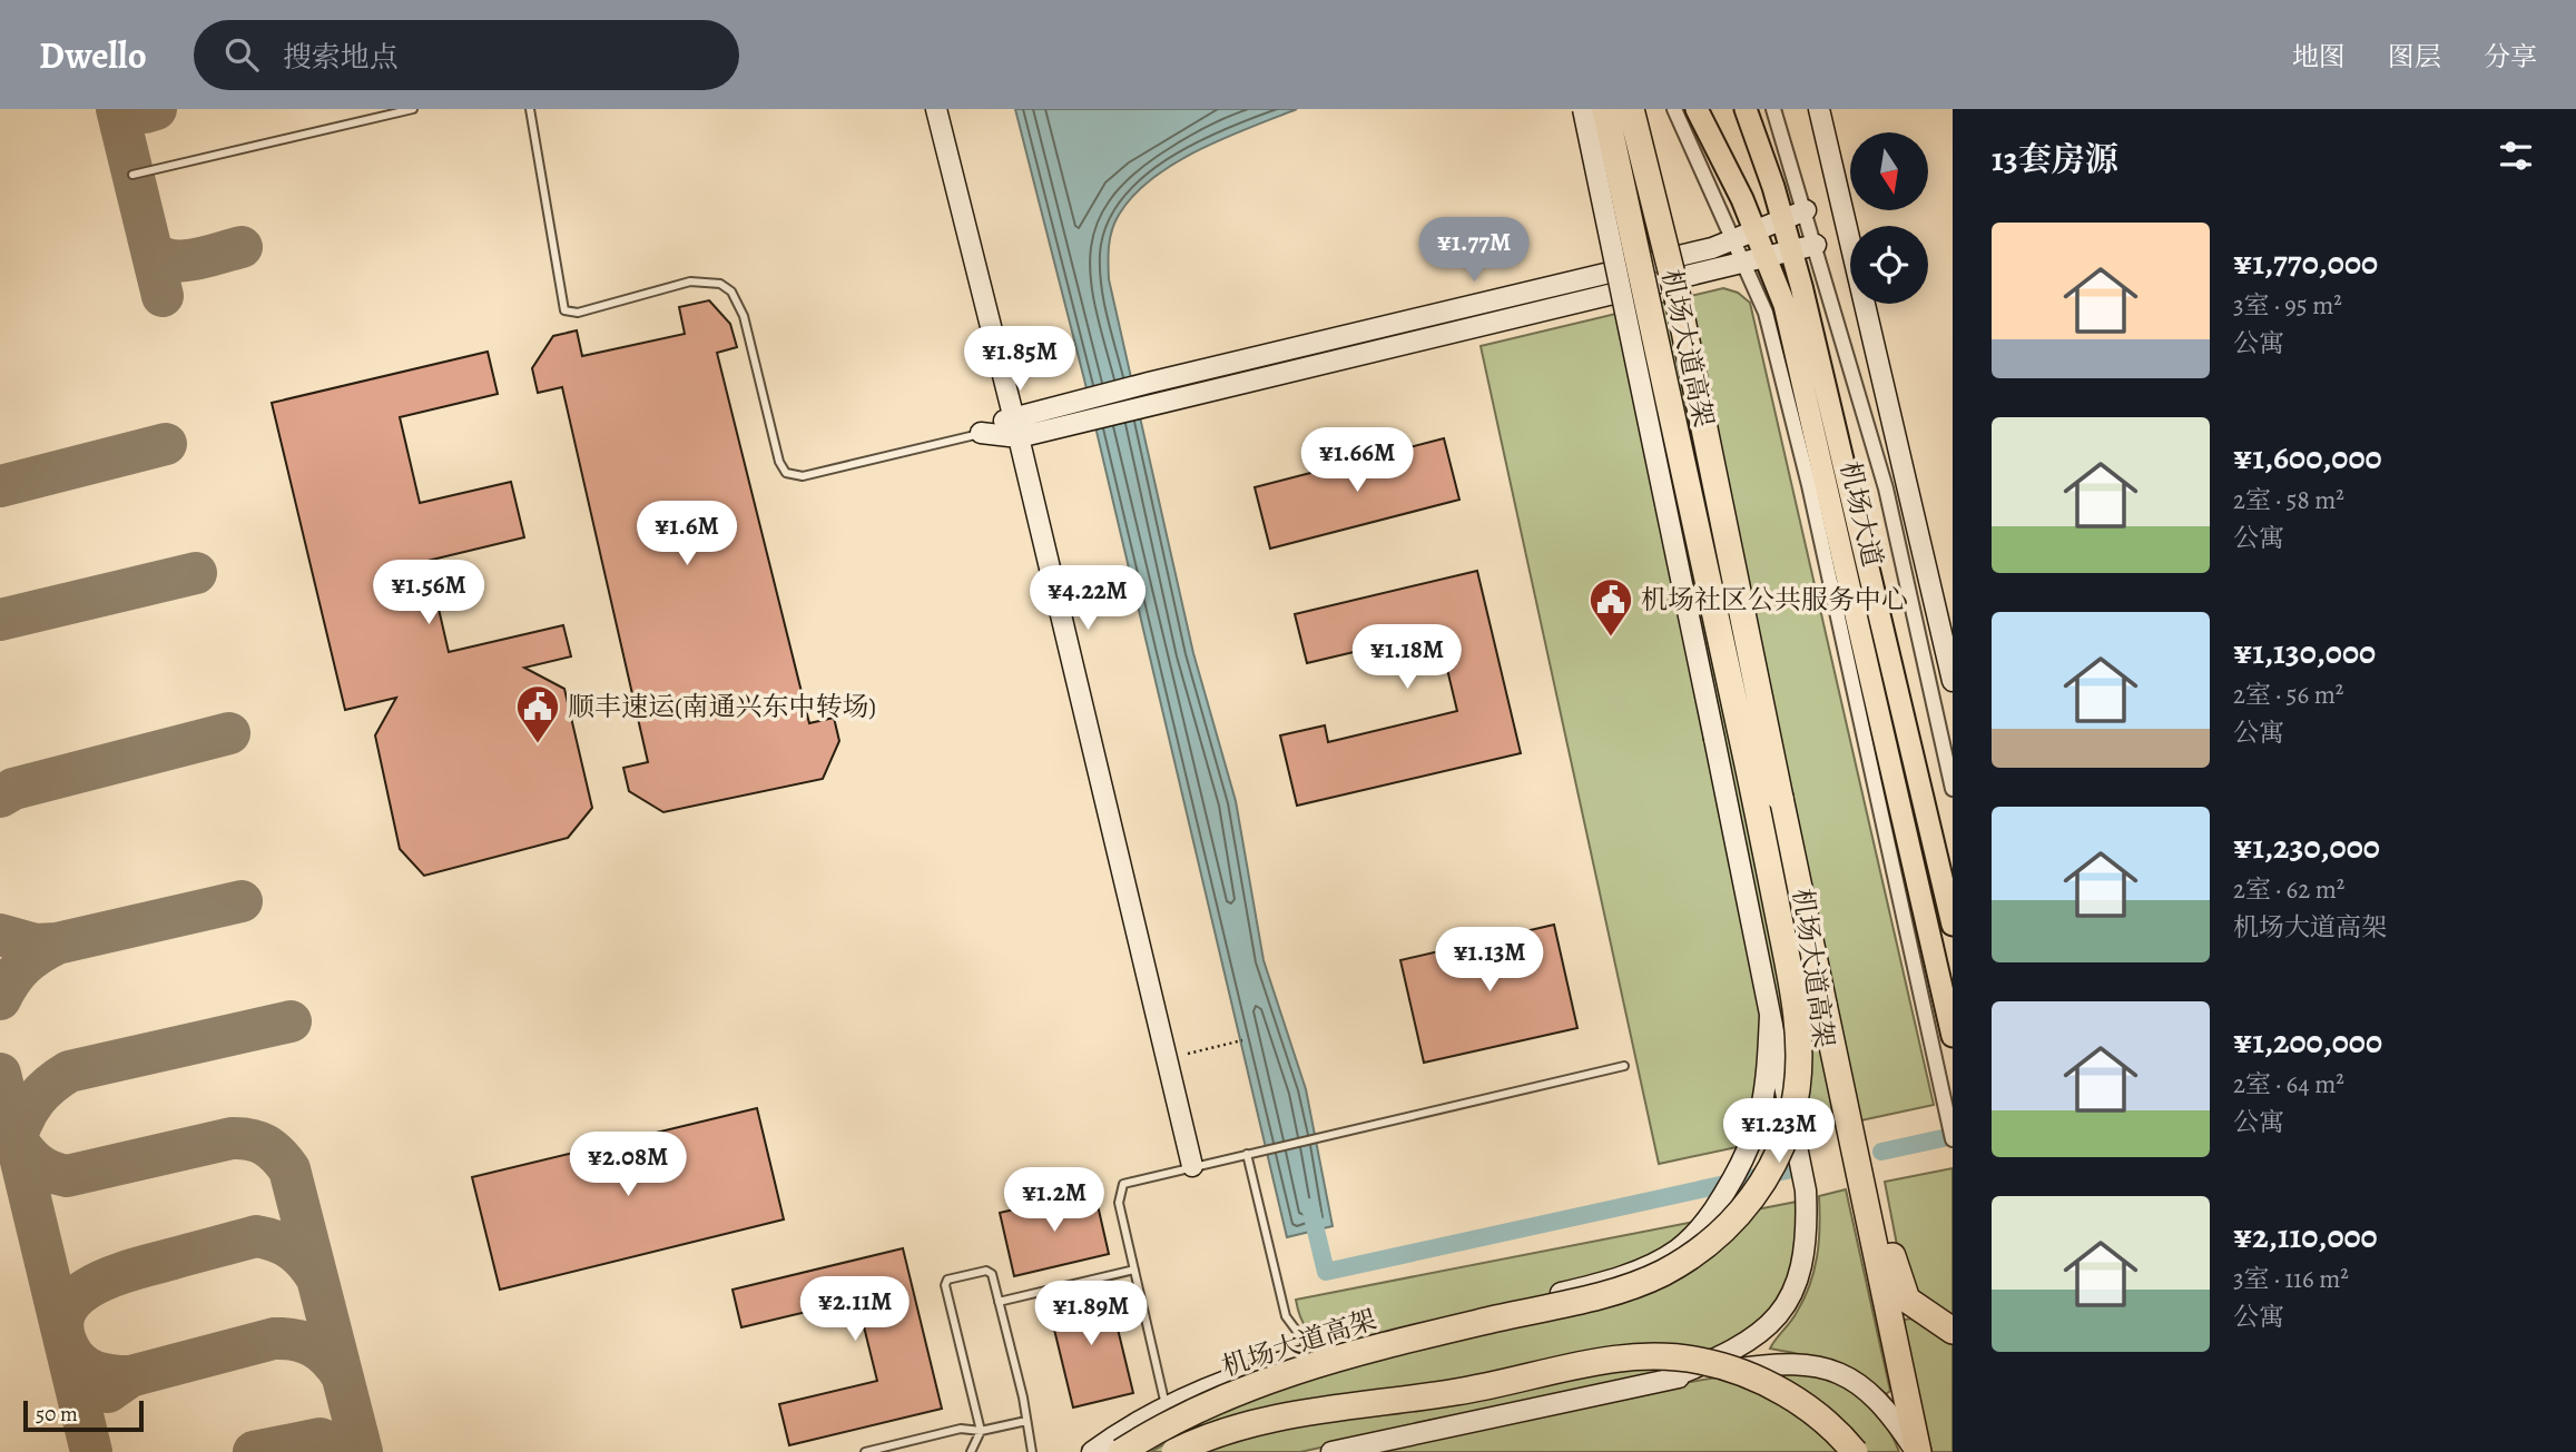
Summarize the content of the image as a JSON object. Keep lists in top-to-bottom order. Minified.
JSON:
{"streets":{"highway":["机场大道高架"],"main road":["机场大道"]},"places":{"public building":["机场社区公共服务中心","顺丰速运(南通兴东中转场)"]},"scale_bar":"50 m","north":"bottom","page":{"header":"Dwello","search":"搜索地点","nav":["地图","图层","分享"],"heading":"13套房源","list":[{"name":"¥1,770,000","note":"3室 · 95 m² · 公寓"},{"name":"¥1,600,000","note":"2室 · 58 m² · 公寓"},{"name":"¥1,130,000","note":"2室 · 56 m² · 公寓"},{"name":"¥1,230,000","note":"2室 · 62 m² · 机场大道高架"},{"name":"¥1,200,000","note":"2室 · 64 m² · 公寓"},{"name":"¥2,110,000","note":"3室 · 116 m² · 公寓"}],"price":["¥1.77M","¥1.85M","¥1.66M","¥1.6M","¥1.56M","¥4.22M","¥1.18M","¥1.13M","¥1.23M","¥2.08M","¥1.2M","¥2.11M","¥1.89M"],"scale":"50 m"}}
